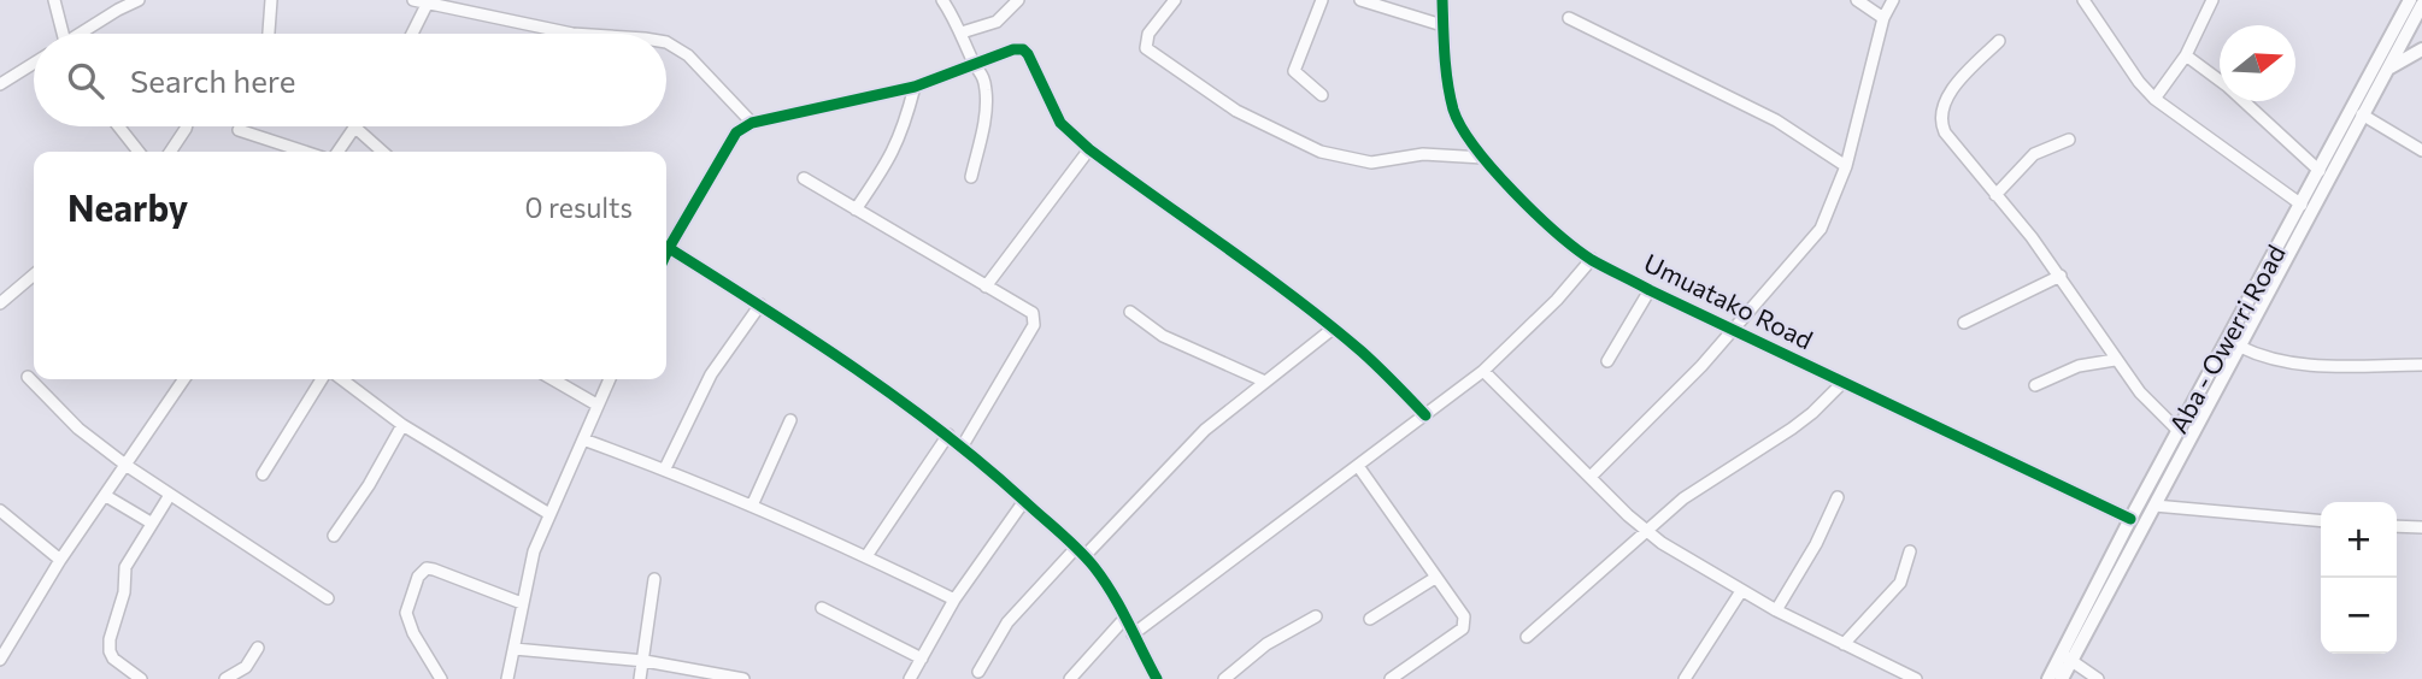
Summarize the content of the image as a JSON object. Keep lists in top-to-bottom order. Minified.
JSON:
{"streets":{"main road":["Aba - Owerri Road"],"street":["Umuatako Road"]},"crossings":[["Umuatako Road","Aba - Owerri Road"]],"north":"right","page":{"search":"Search here","heading":["Nearby","0 results"],"map_buttons":["+","−"]}}
